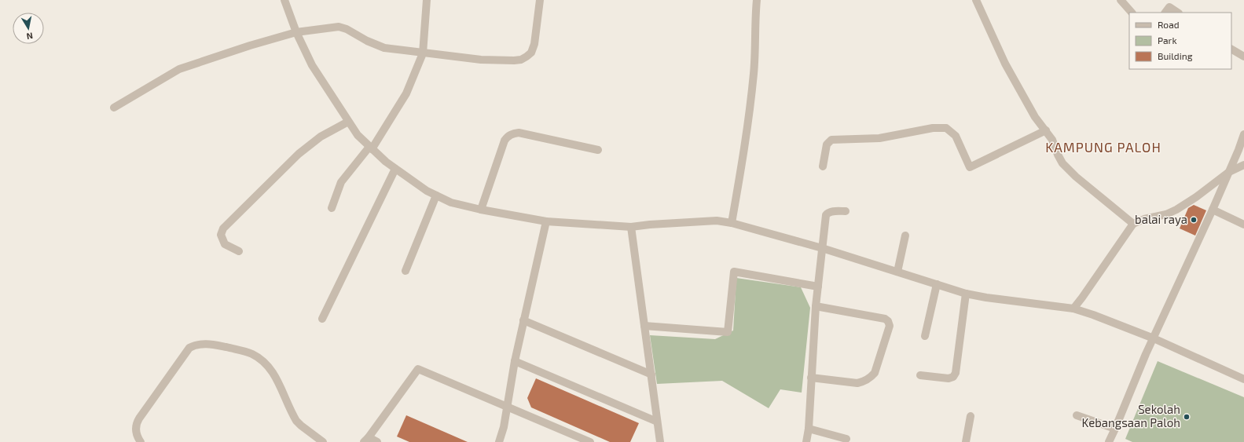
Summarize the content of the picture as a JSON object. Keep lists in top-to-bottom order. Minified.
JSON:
{"districts":["KAMPUNG PALOH"],"places":["balai raya","Sekolah Kebangsaan Paloh"],"legend":["Road","Park","Building"],"north":"bottom"}
